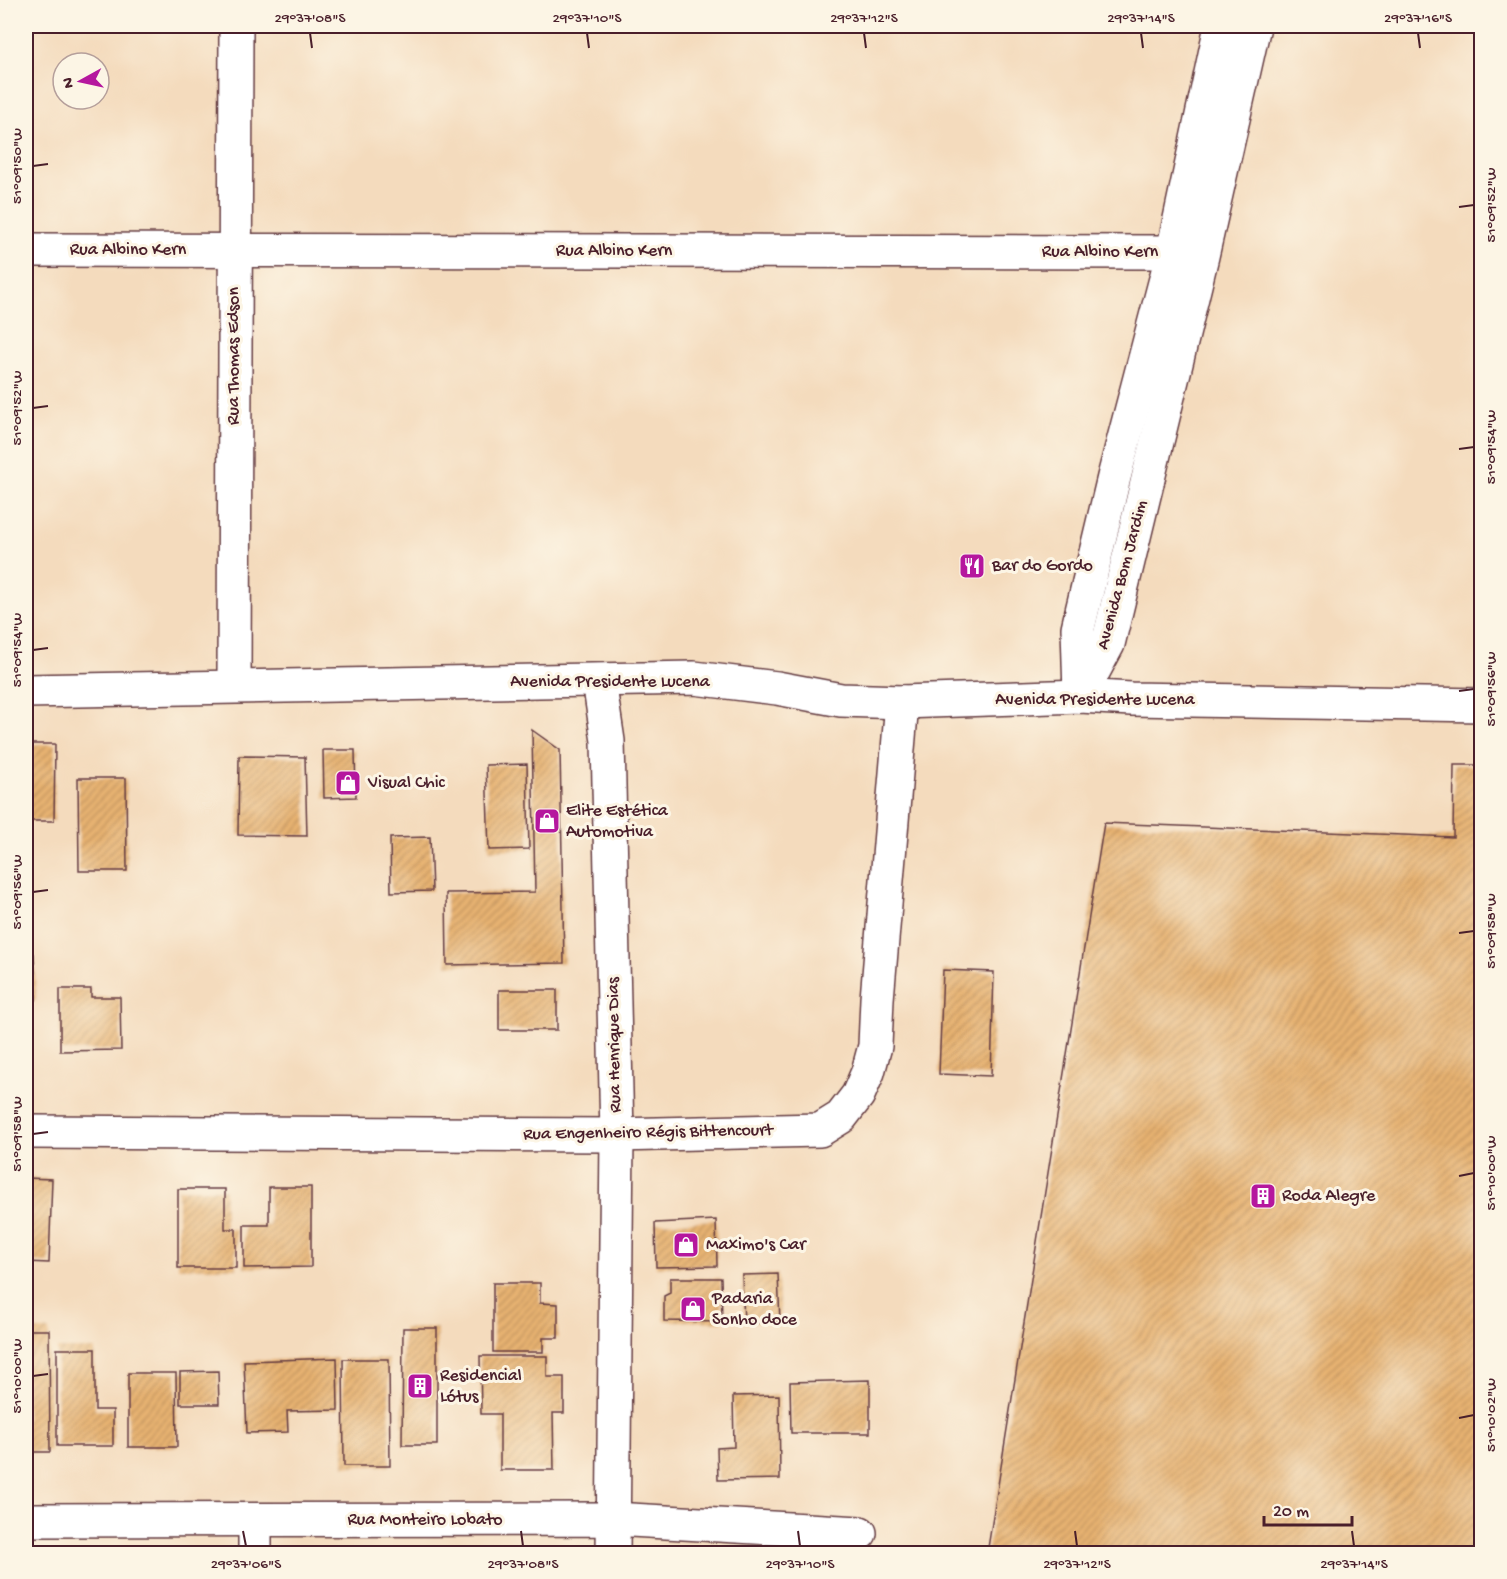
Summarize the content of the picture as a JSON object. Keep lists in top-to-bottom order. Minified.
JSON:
{"streets":{"street":["Rua Albino Kern","Rua Thomas Edson","Avenida Bom Jardim","Avenida Presidente Lucena","Rua Henrique Dias","Rua Engenheiro Régis Bittencourt","Rua Monteiro Lobato"]},"crossings":[["Rua Albino Kern","Rua Thomas Edson"],["Rua Albino Kern","Avenida Bom Jardim"],["Rua Thomas Edson","Avenida Presidente Lucena"],["Avenida Bom Jardim","Avenida Presidente Lucena"],["Avenida Presidente Lucena","Rua Henrique Dias"],["Avenida Presidente Lucena","Rua Engenheiro Régis Bittencourt"],["Rua Henrique Dias","Rua Engenheiro Régis Bittencourt"],["Rua Henrique Dias","Rua Monteiro Lobato"]],"places":{"restaurant":["Bar do Gordo"],"shop":["Visual Chic","Elite Estética Automotiva","Maximo's Car","Padaria Sonho doce"],"building":["Roda Alegre","Residencial Lótus"]},"scale_bar":"20 m","north":"left","coordinates":["29°37'08\"S","29°37'10\"S","29°37'12\"S","29°37'14\"S","29°37'16\"S","51°09'50\"W","51°09'52\"W","51°09'54\"W","51°09'56\"W","51°09'58\"W","51°10'00\"W","51°10'02\"W","29°37'06\"S"]}
